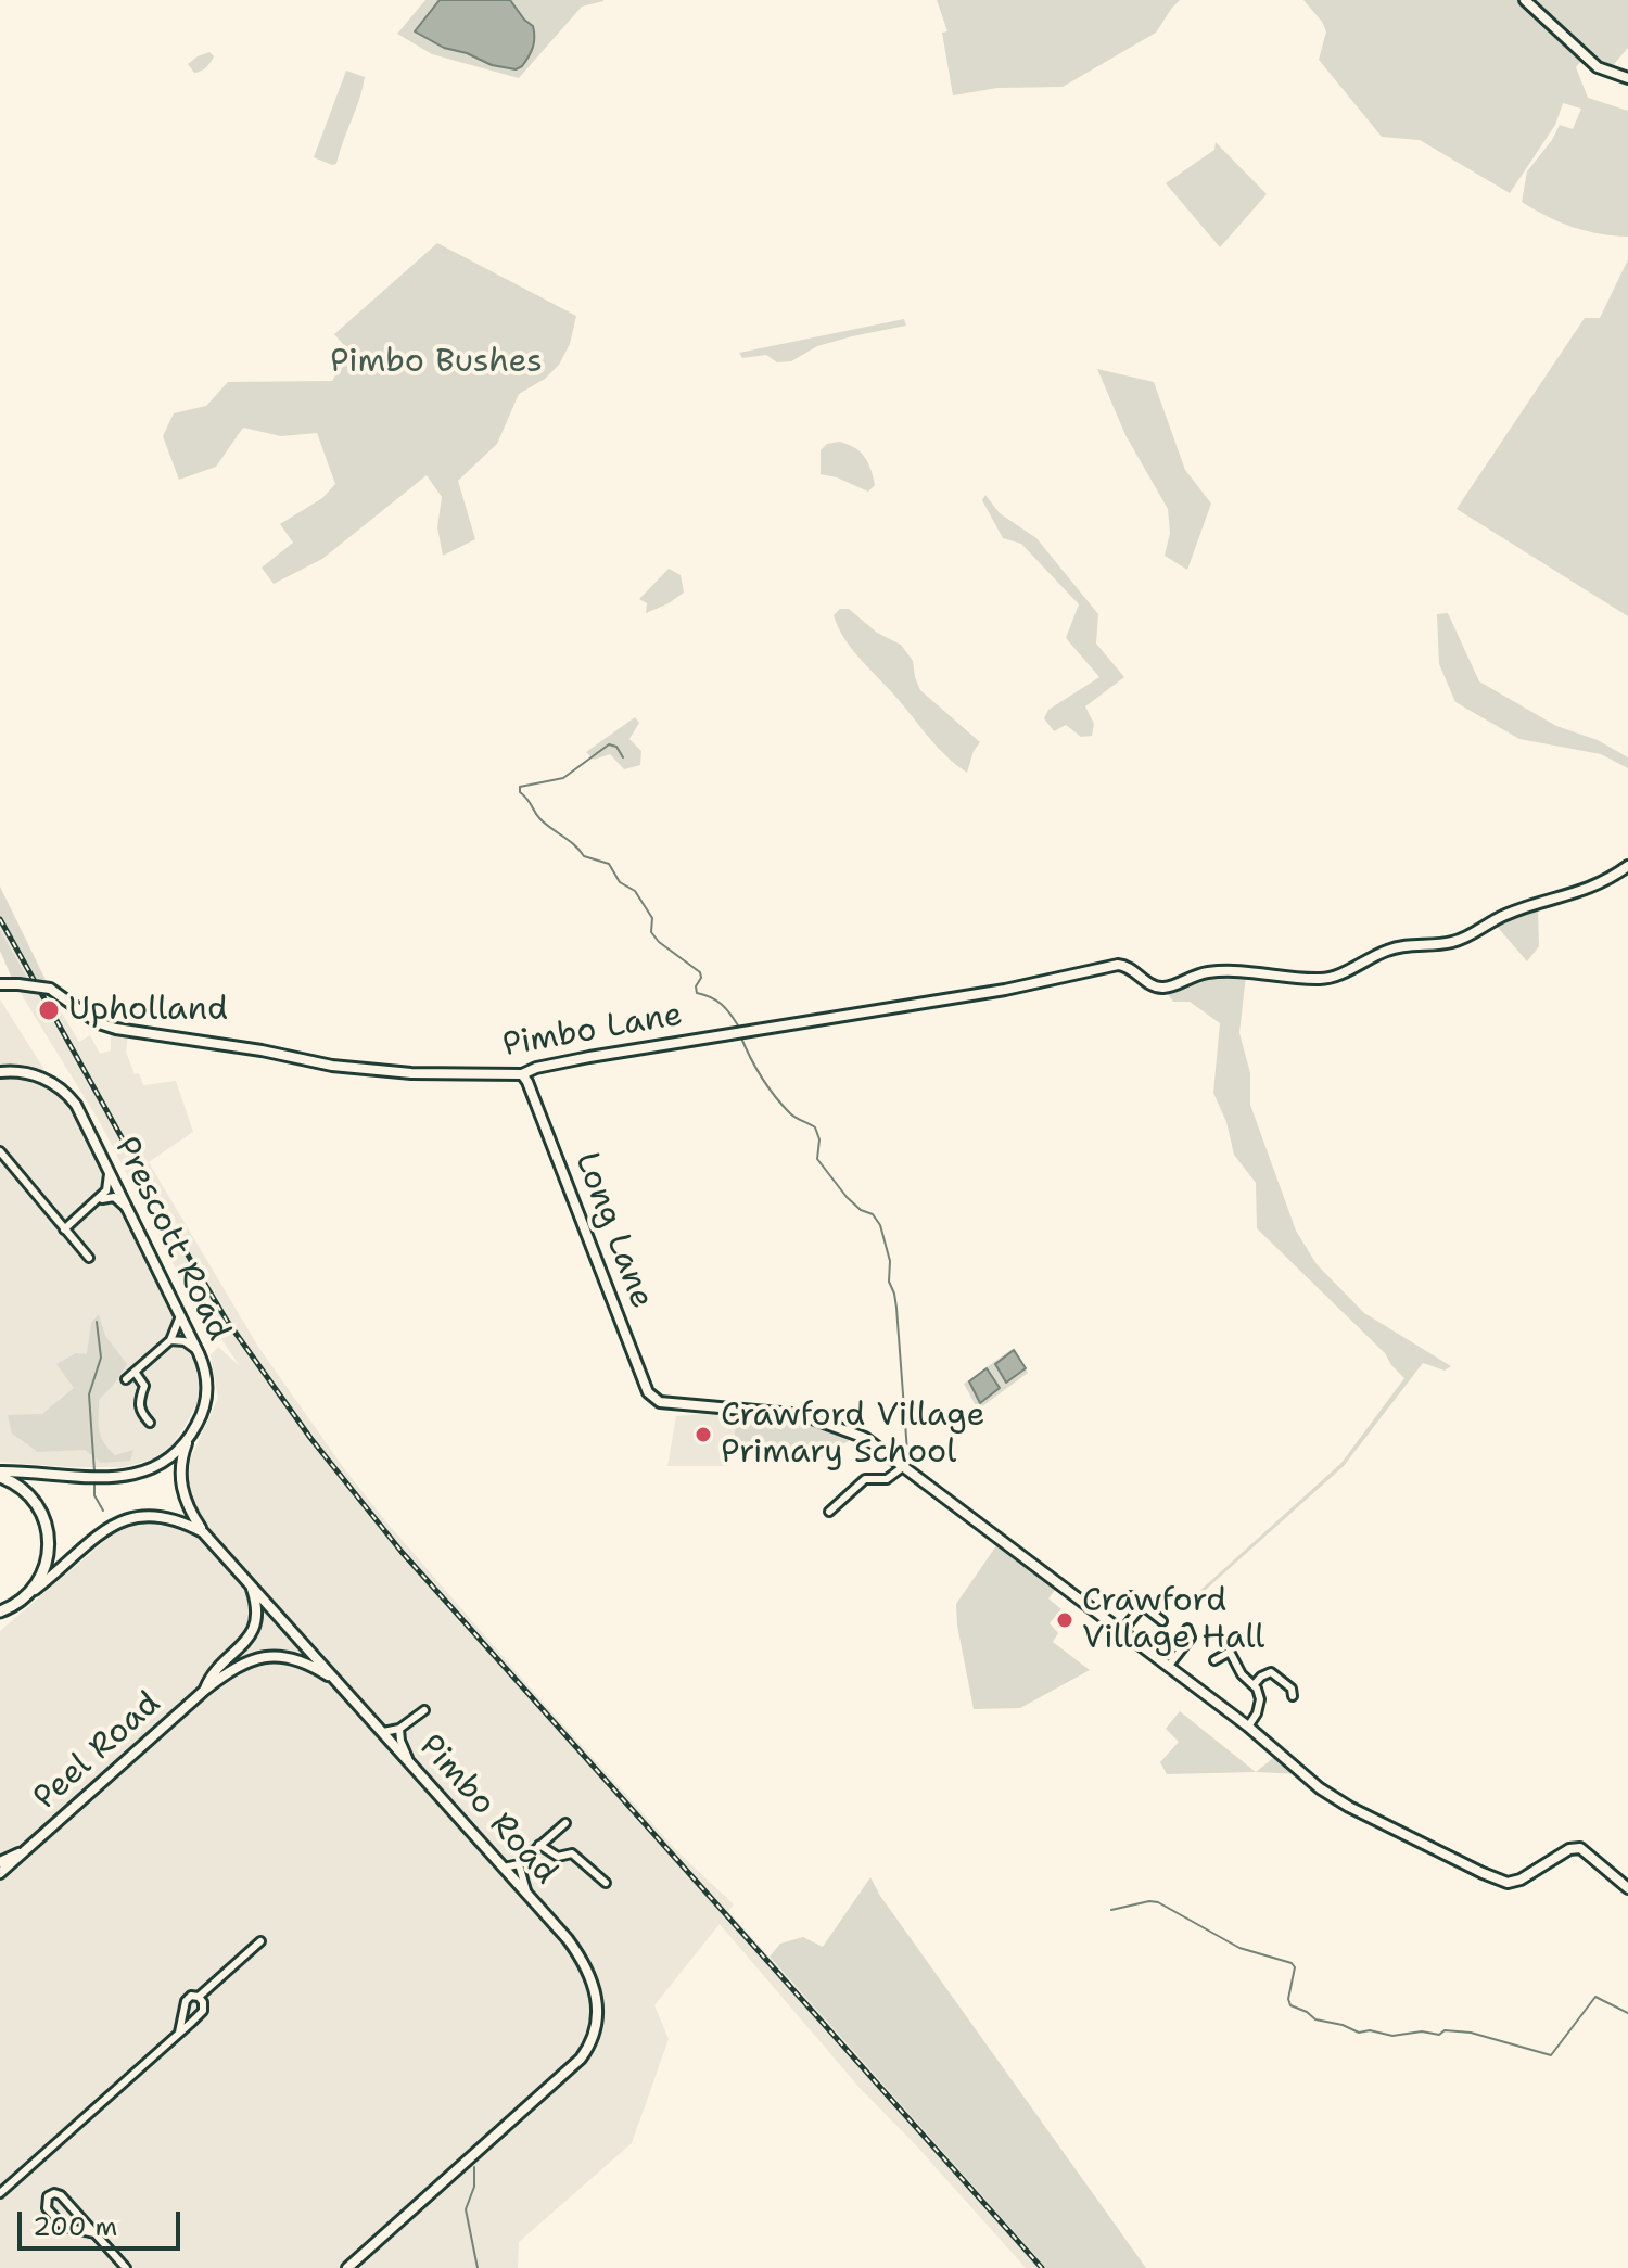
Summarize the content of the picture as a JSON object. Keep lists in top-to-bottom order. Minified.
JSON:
{"streets":{"street":["Pimbo Lane","Long Lane","Prescott Road","Peel Road","Pimbo Road"]},"crossings":[["Pimbo Lane","Long Lane"],["Peel Road","Pimbo Road"]],"parks":["Pimbo Bushes"],"places":["Upholland","Crawford Village Primary School","Crawford Village Hall"],"scale_bar":"200 m"}
